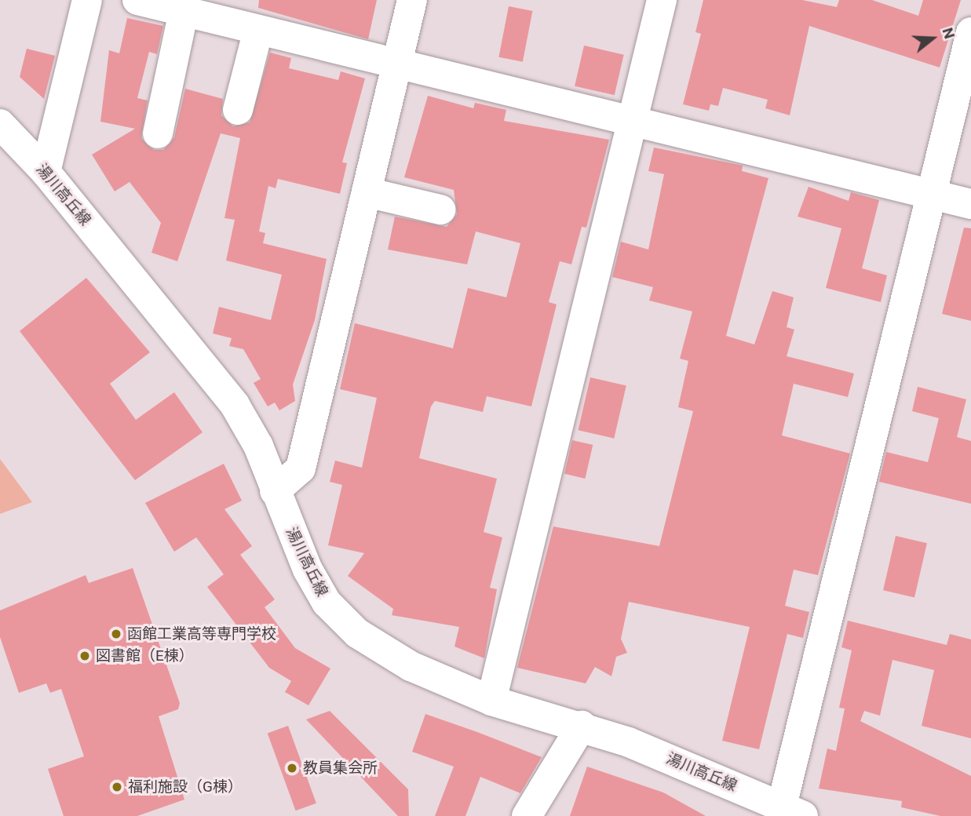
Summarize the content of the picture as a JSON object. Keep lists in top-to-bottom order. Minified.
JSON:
{"streets":{"street":["湯川高丘線"]},"places":["函館工業高等専門学校","図書館（E棟）","教員集会所","福利施設（G棟）"],"north":"right"}
